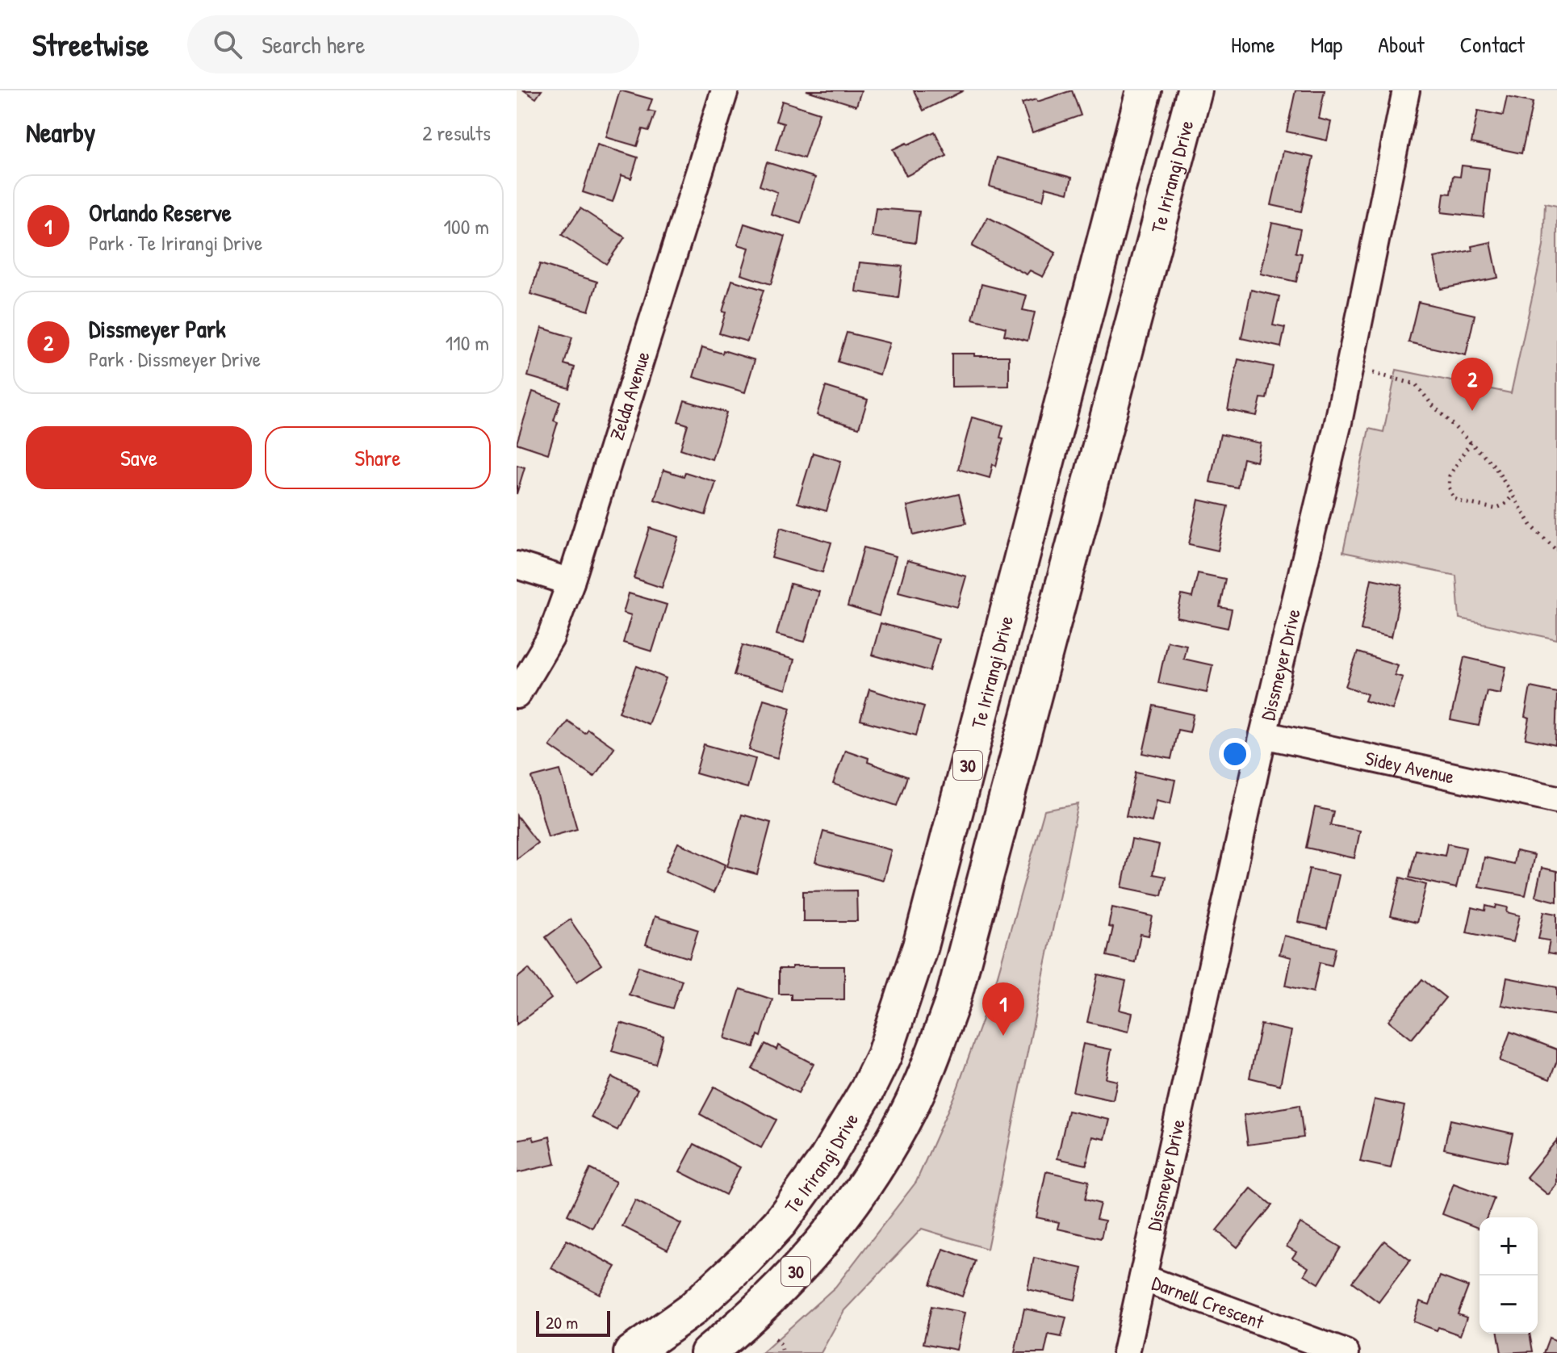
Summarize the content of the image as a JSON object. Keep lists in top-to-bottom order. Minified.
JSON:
{"streets":{"main road":["Te Irirangi Drive","30"],"street":["Zelda Avenue","Dissmeyer Drive","Sidey Avenue","Darnell Crescent"]},"crossings":[["Dissmeyer Drive","Sidey Avenue"],["Dissmeyer Drive","Darnell Crescent"]],"scale_bar":"20 m","page":{"header":"Streetwise","search":"Search here","nav":["Home","Map","About","Contact"],"heading":["Nearby","2 results"],"list":[{"mark":"1","name":"Orlando Reserve","note":"Park · Te Irirangi Drive","value":"100 m"},{"mark":"2","name":"Dissmeyer Park","note":"Park · Dissmeyer Drive","value":"110 m"}],"pins":["2","1"],"buttons":["Save","Share"],"map_buttons":["+","−"],"scale":"20 m"}}
